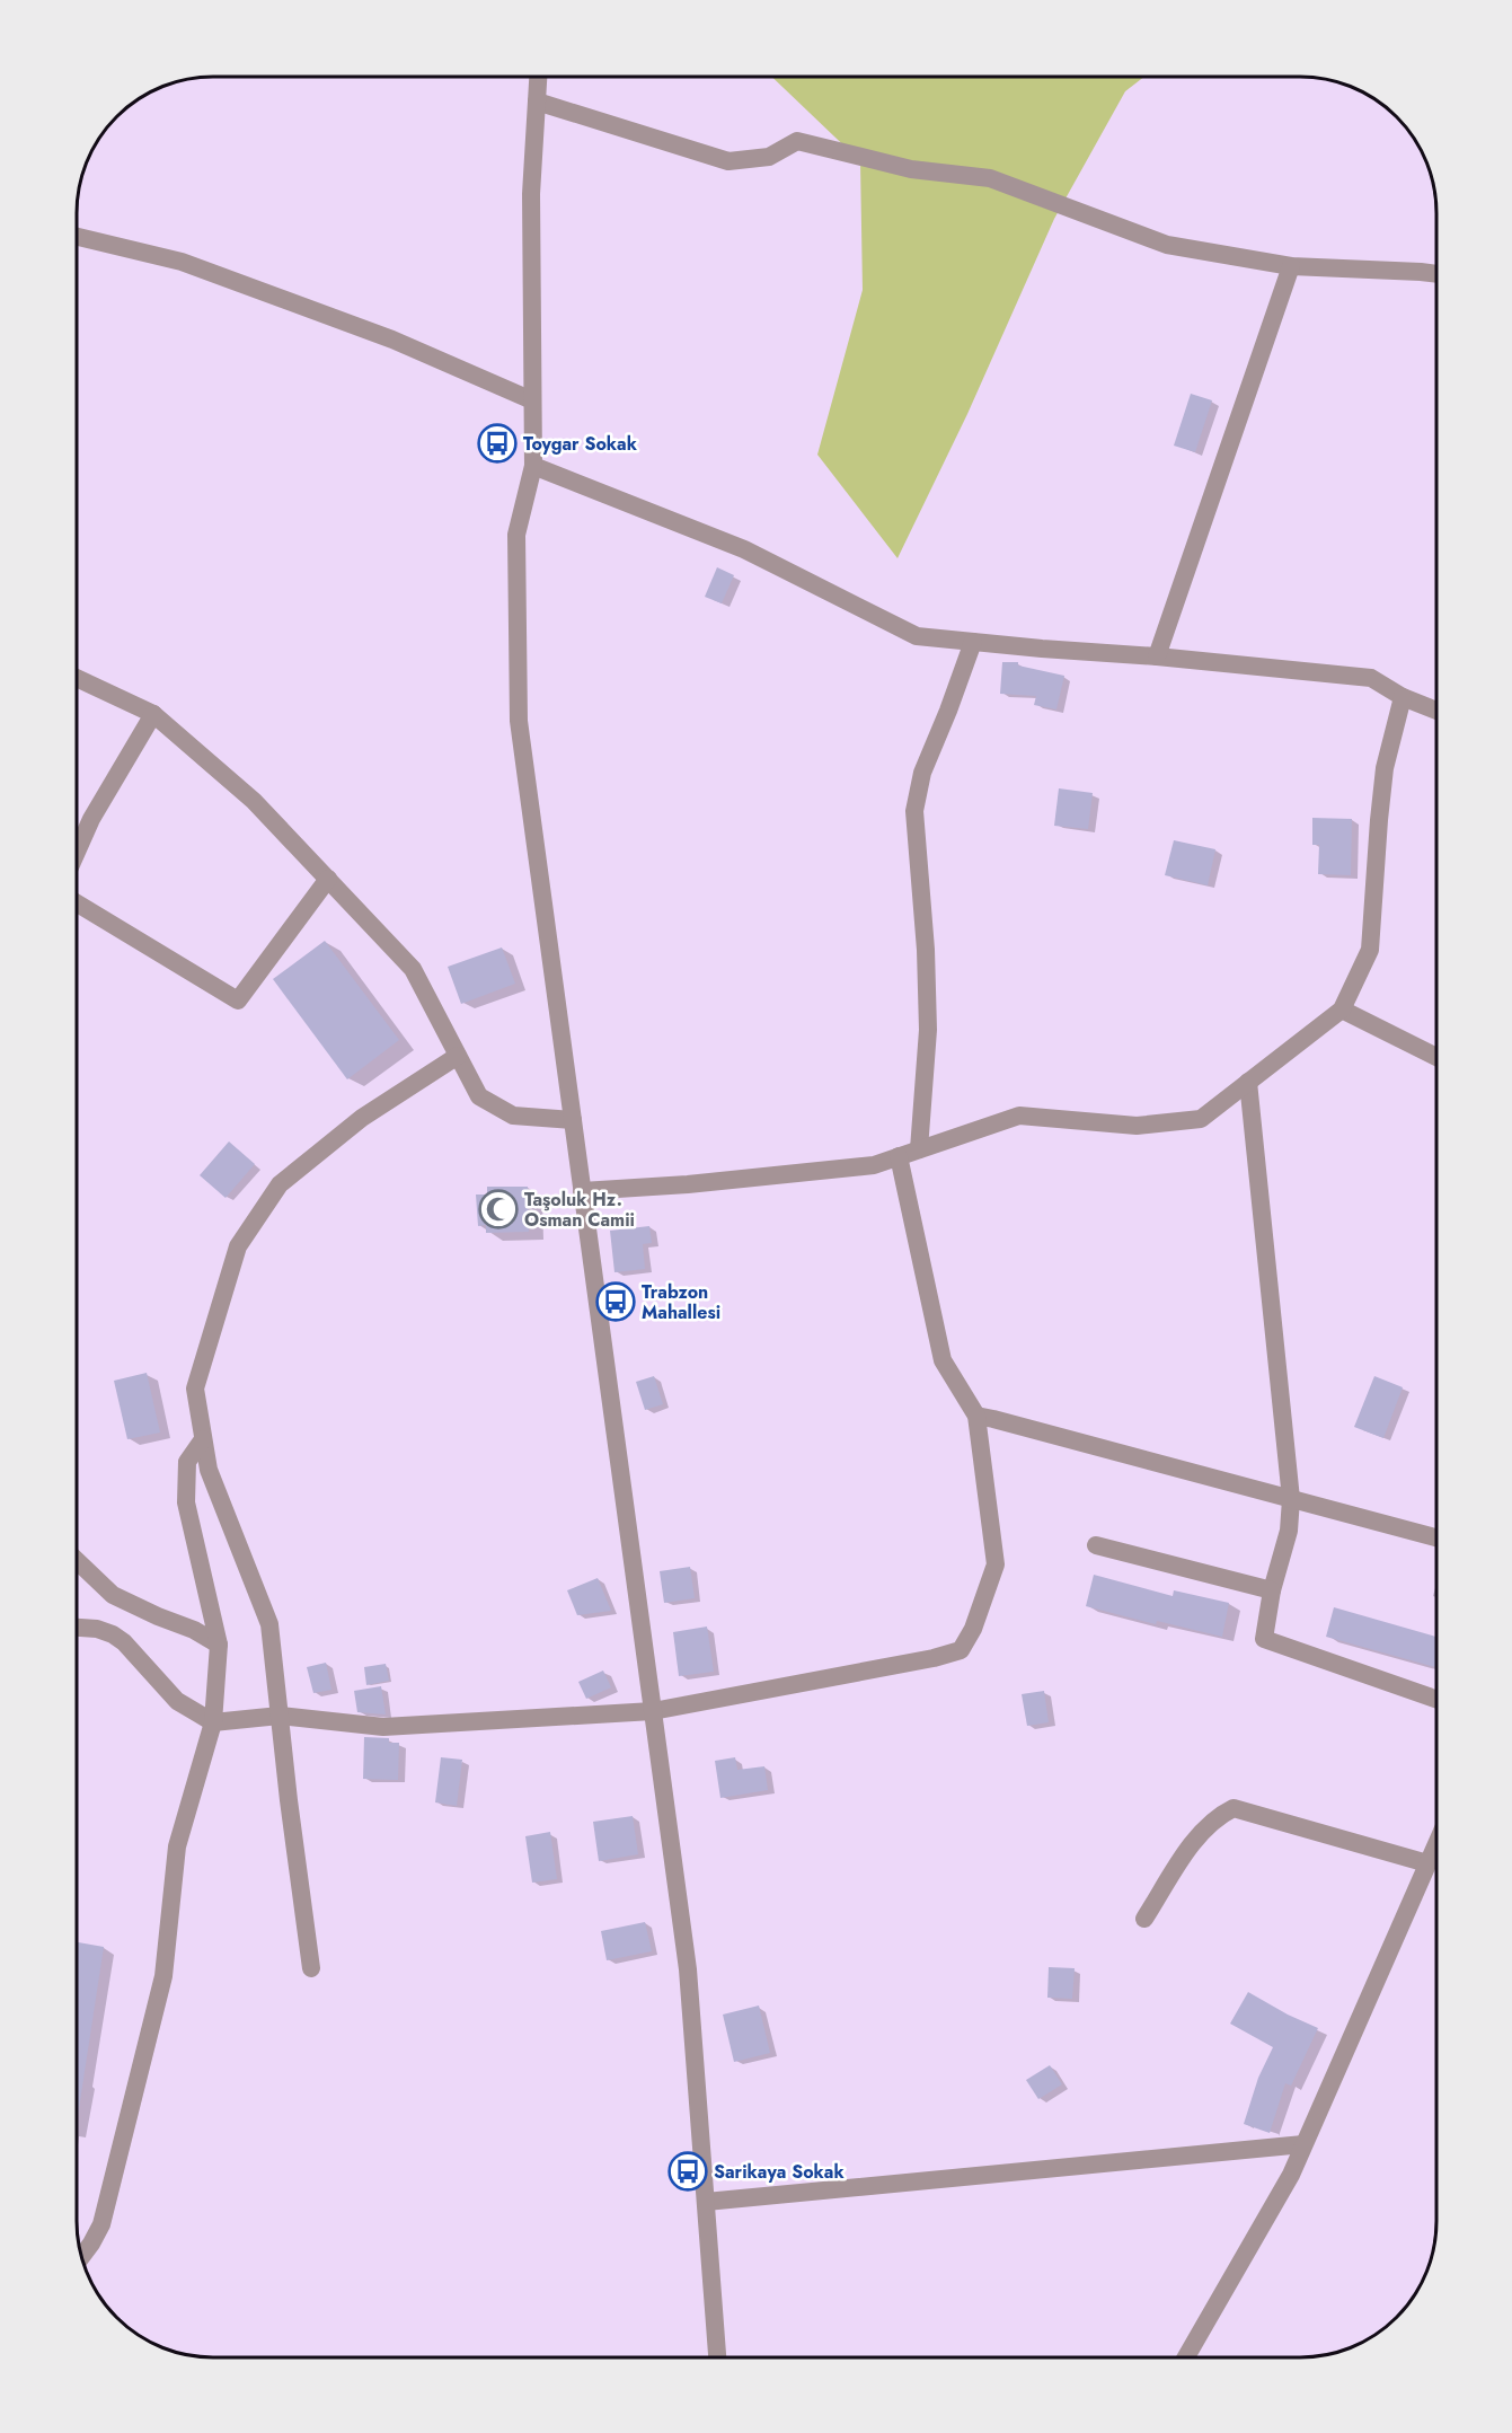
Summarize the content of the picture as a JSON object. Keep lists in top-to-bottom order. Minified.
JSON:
{"places":{"bus stop":["Toygar Sokak","Trabzon Mahallesi","Sarikaya Sokak"],"mosque":["Taşoluk Hz. Osman Camii"]}}
